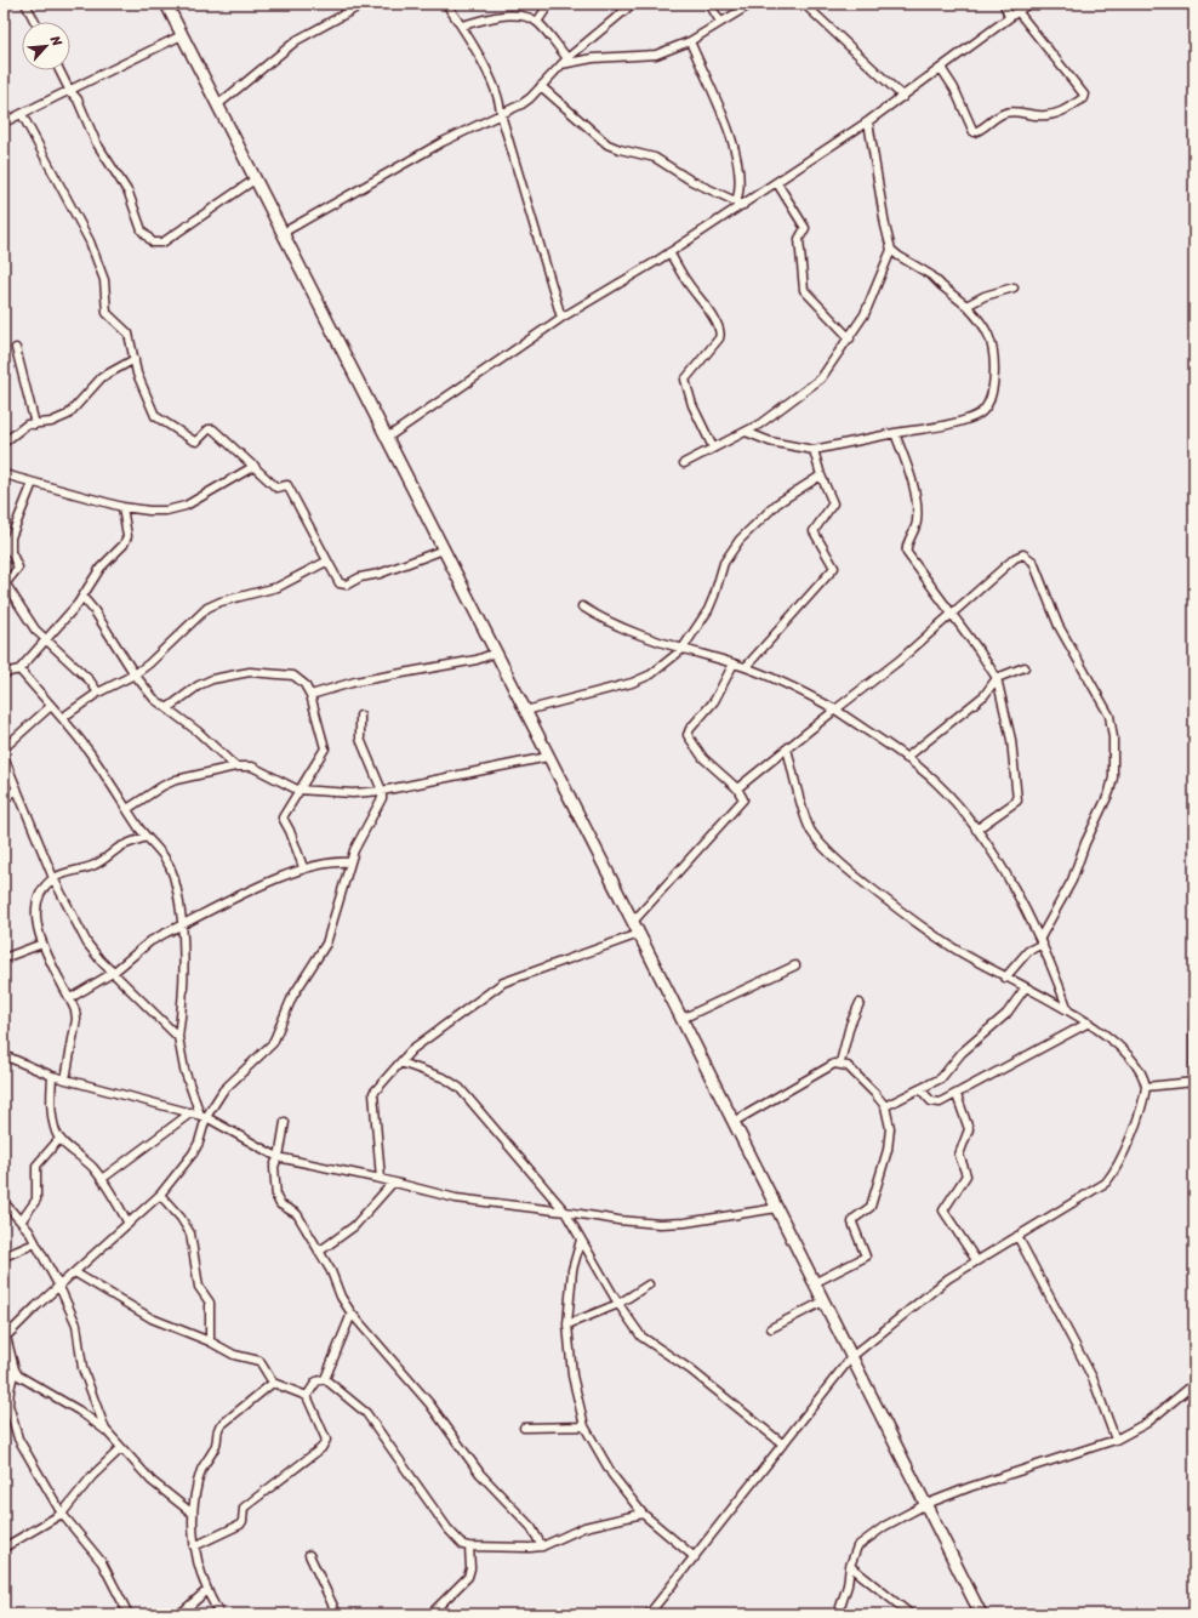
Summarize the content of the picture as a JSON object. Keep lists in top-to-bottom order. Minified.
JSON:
{"north":"top right"}
